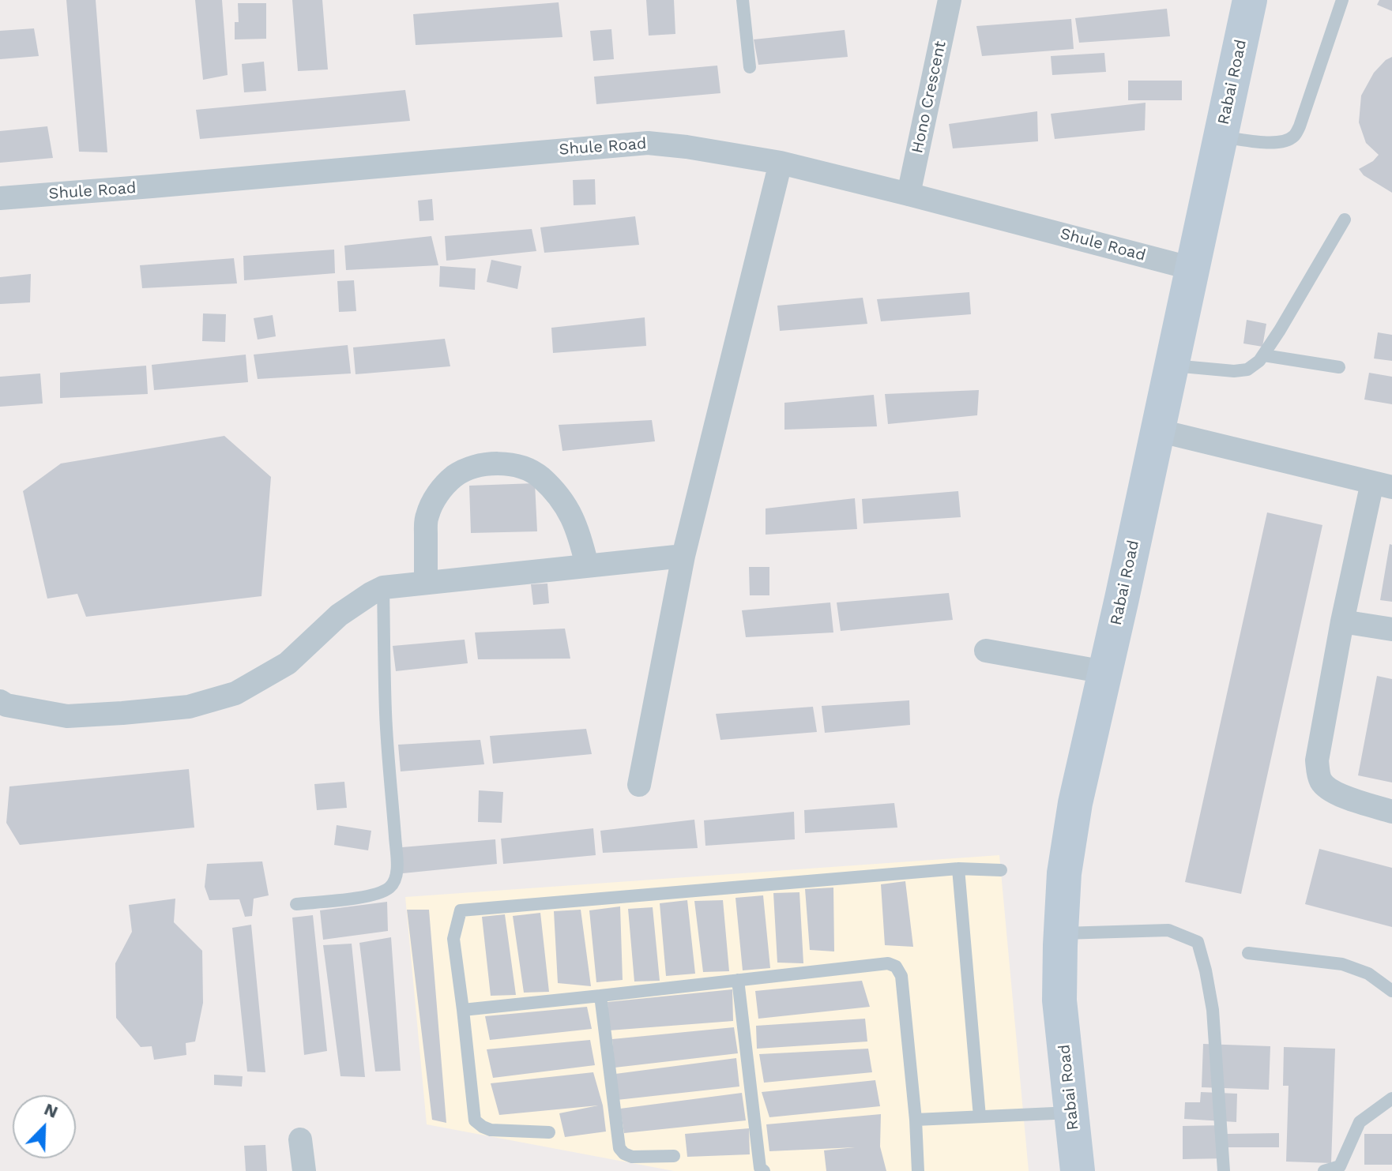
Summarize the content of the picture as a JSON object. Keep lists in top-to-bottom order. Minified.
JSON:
{"streets":{"main road":["Rabai Road"],"street":["Hono Crescent","Shule Road"]},"crossings":[["Rabai Road","Shule Road"],["Hono Crescent","Shule Road"]],"north":"top right"}
